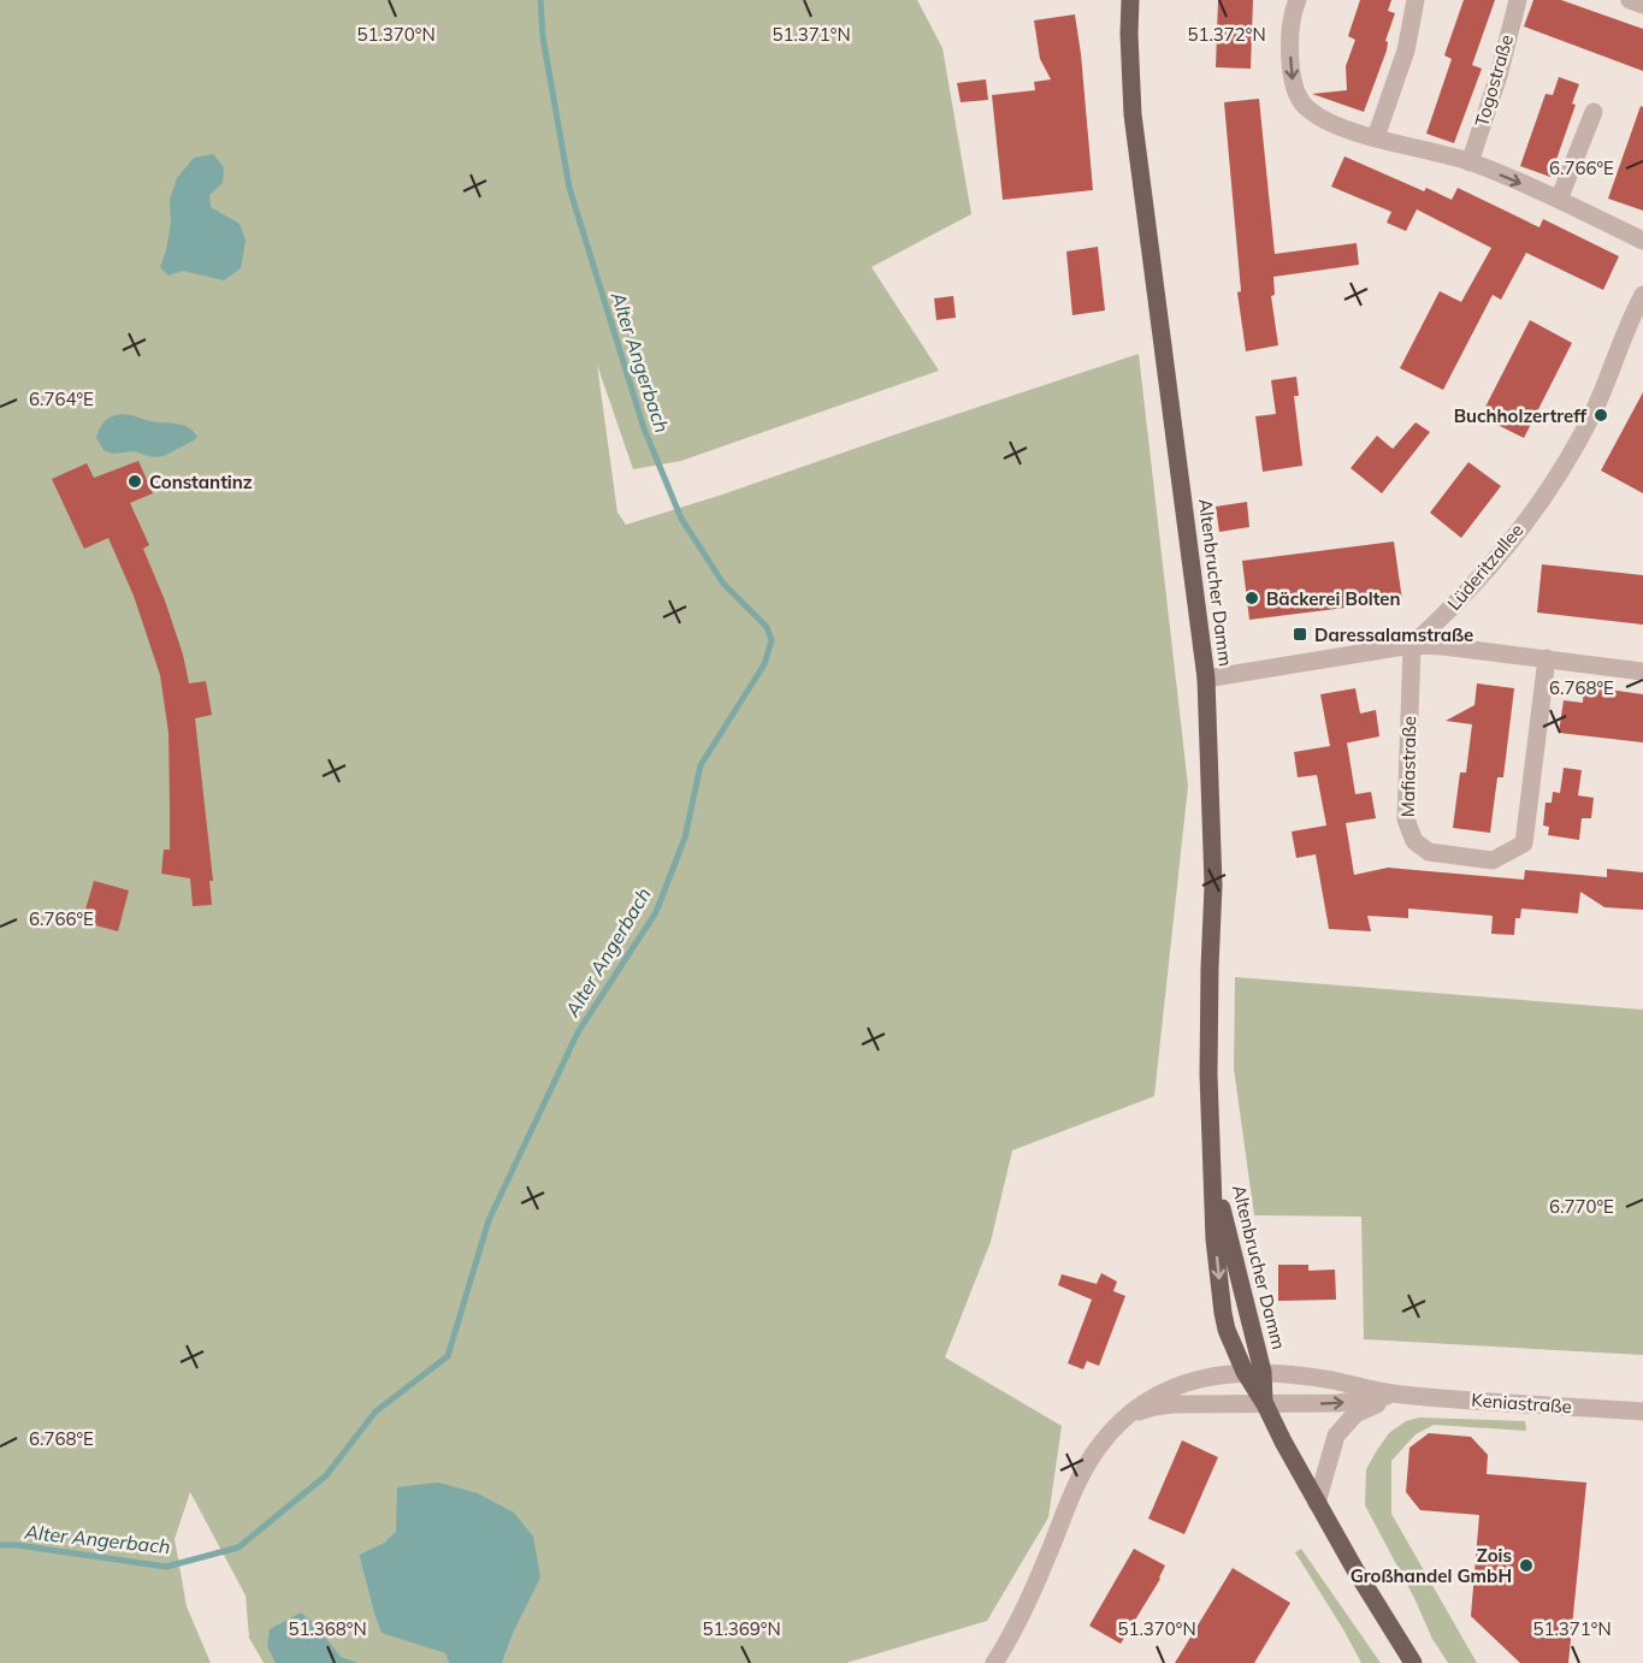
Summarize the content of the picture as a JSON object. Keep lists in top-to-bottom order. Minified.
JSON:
{"streets":{"main road":["Altenbrucher Damm"],"street":["Togostraße","Lüderitzallee","Mafiastraße","Keniastraße"]},"crossings":[["Lüderitzallee","Mafiastraße"],["Altenbrucher Damm","Keniastraße"]],"water":["Alter Angerbach"],"places":{"other":["Buchholzertreff","Constantinz","Bäckerei Bolten","Zois Großhandel GmbH"],"transit":["Daressalamstraße"]},"coordinates":["51.370°N","51.371°N","51.372°N","6.766°E","6.764°E","6.768°E","6.770°E","51.368°N","51.369°N"]}
